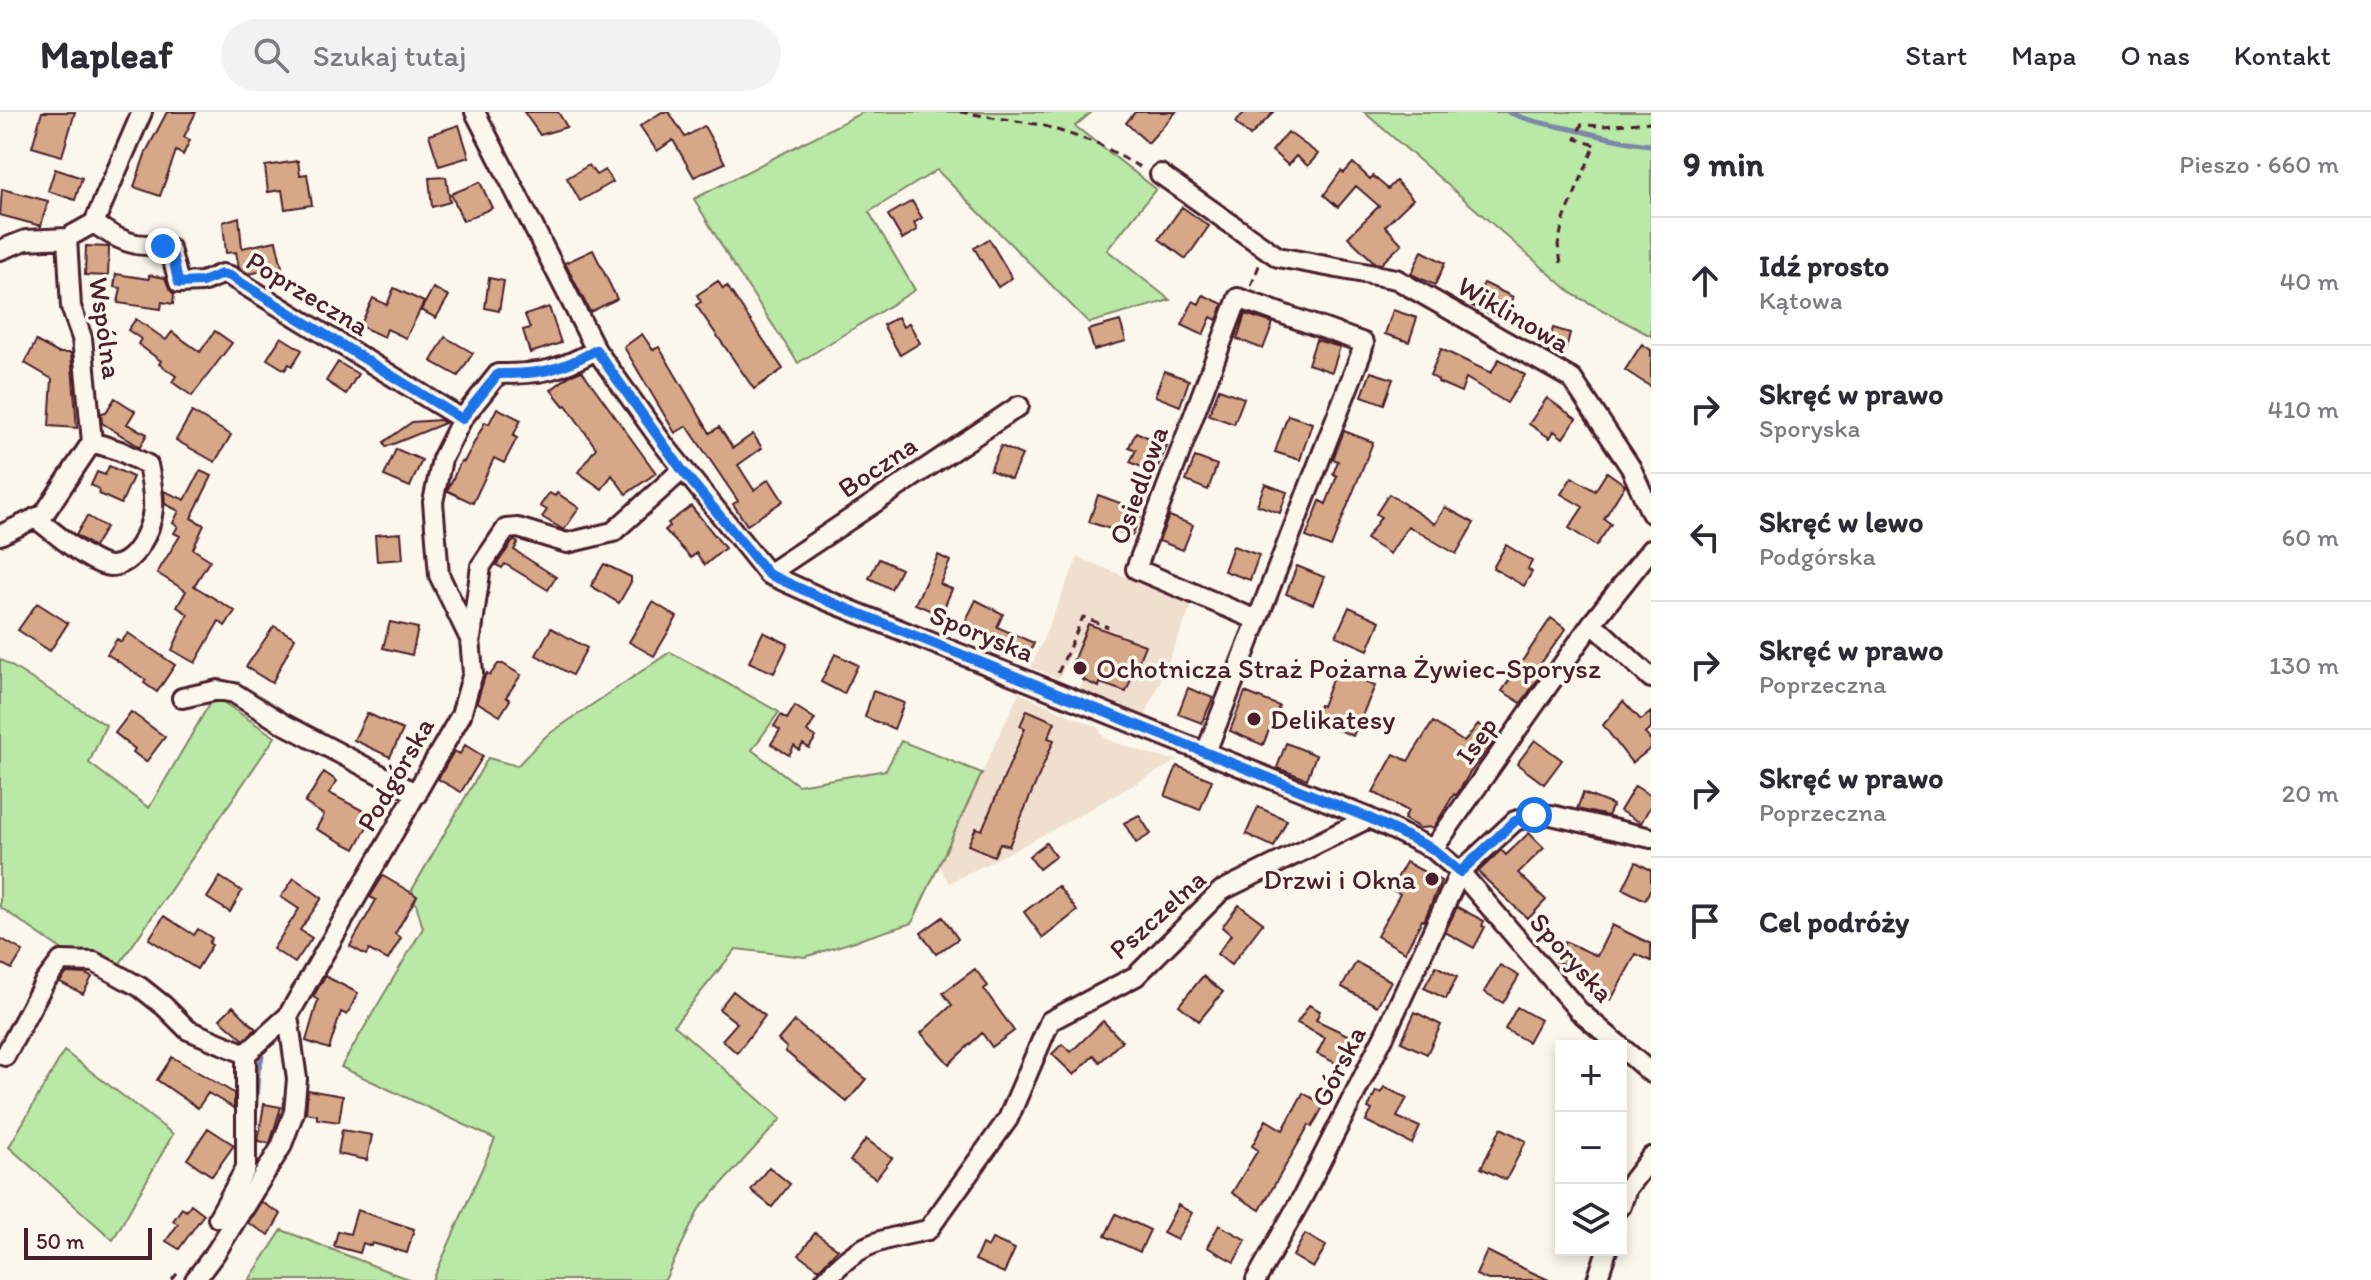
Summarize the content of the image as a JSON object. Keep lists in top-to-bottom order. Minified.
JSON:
{"streets":{"street":["Poprzeczna","Wiklinowa","Wspólna","Boczna","Osiedlowa","Sporyska","Isep","Podgórska","Pszczelna","Górska"]},"crossings":[["Poprzeczna","Podgórska"],["Boczna","Sporyska"],["Sporyska","Isep"],["Sporyska","Podgórska"],["Sporyska","Pszczelna"],["Sporyska","Górska"]],"places":["Ochotnicza Straż Pożarna Żywiec-Sporysz","Delikatesy","Drzwi i Okna"],"scale_bar":"50 m","page":{"header":"Mapleaf","search":"Szukaj tutaj","nav":["Start","Mapa","O nas","Kontakt"],"heading":["9 min","Pieszo · 660 m"],"list":[["Idź prosto","Kątowa","40 m"],["Skręć w prawo","Sporyska","410 m"],["Skręć w lewo","Podgórska","60 m"],["Skręć w prawo","Poprzeczna","130 m"],["Skręć w prawo","Poprzeczna","20 m"],"Cel podróży"],"map_buttons":["+","−"],"scale":"50 m"}}
